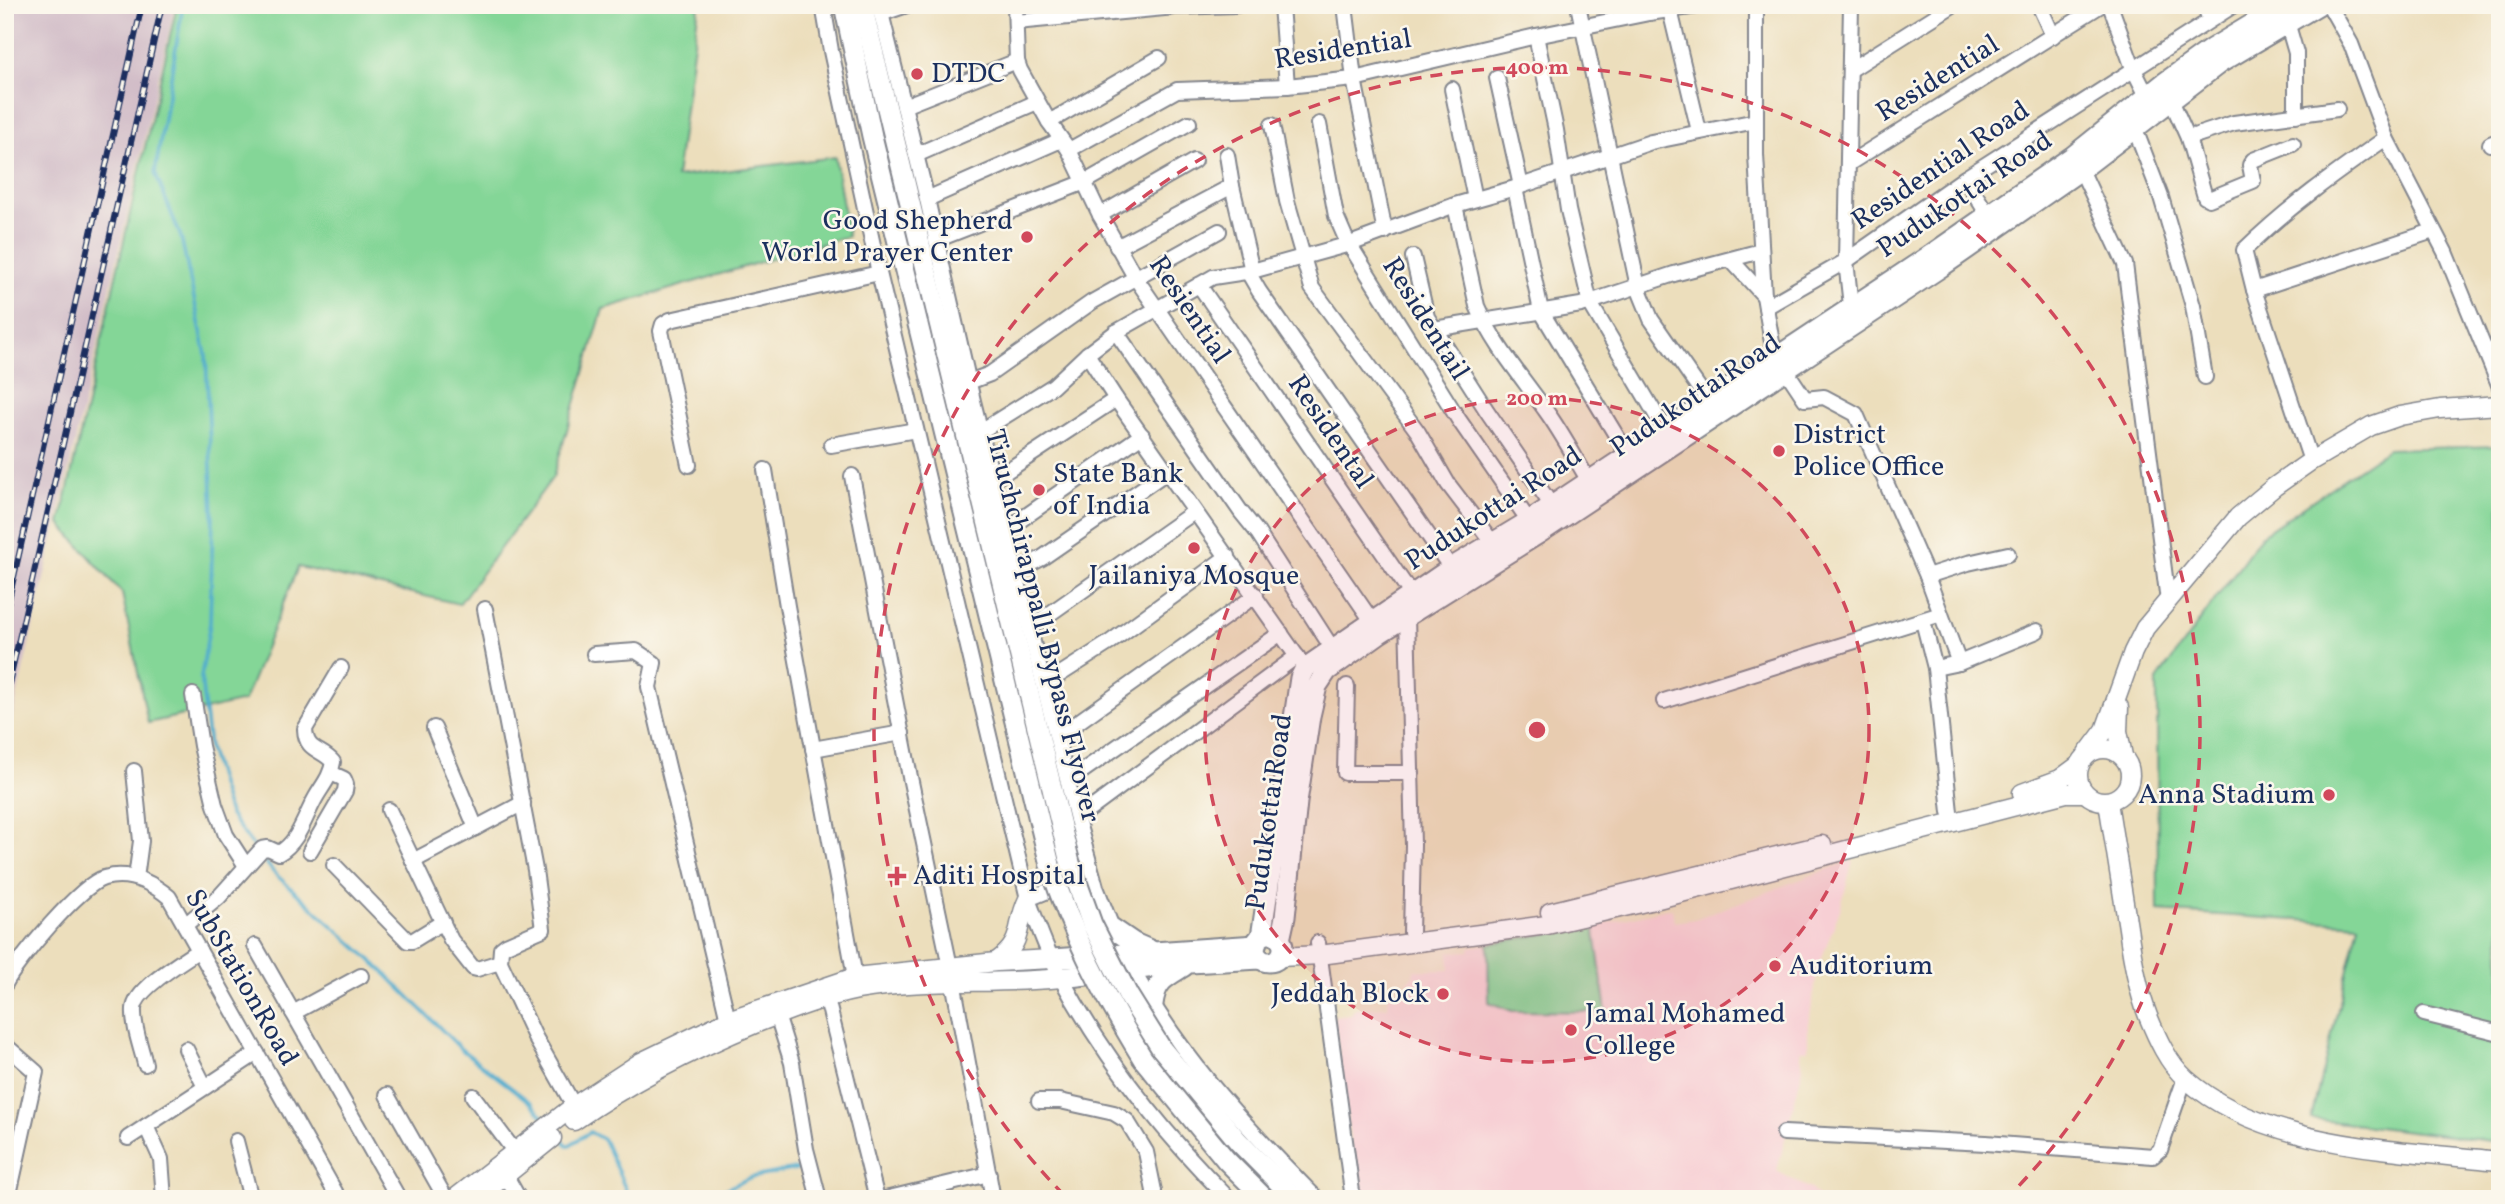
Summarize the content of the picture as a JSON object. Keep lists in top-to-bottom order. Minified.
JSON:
{"streets":{"highway":["Pudukottai Road","PudukottaiRoad","Tiruchchirappalli Bypass Flyover"],"street":["Residential","Residential Road","Resiential","Residentail","Residental","SubStationRoad"]},"crossings":[["Residential","Residential Road"],["Residential","Resiential"],["Pudukottai Road","Resiential"],["Pudukottai Road","Residentail"],["Pudukottai Road","PudukottaiRoad"],["Pudukottai Road","Residental"],["PudukottaiRoad","Residental"]],"places":{"other":["DTDC","Good Shepherd World Prayer Center","District Police Office","State Bank of India","Jailaniya Mosque","Anna Stadium","Auditorium","Jeddah Block","Jamal Mohamed College"],"health":["Aditi Hospital"]},"rings":["400 m","200 m"]}
